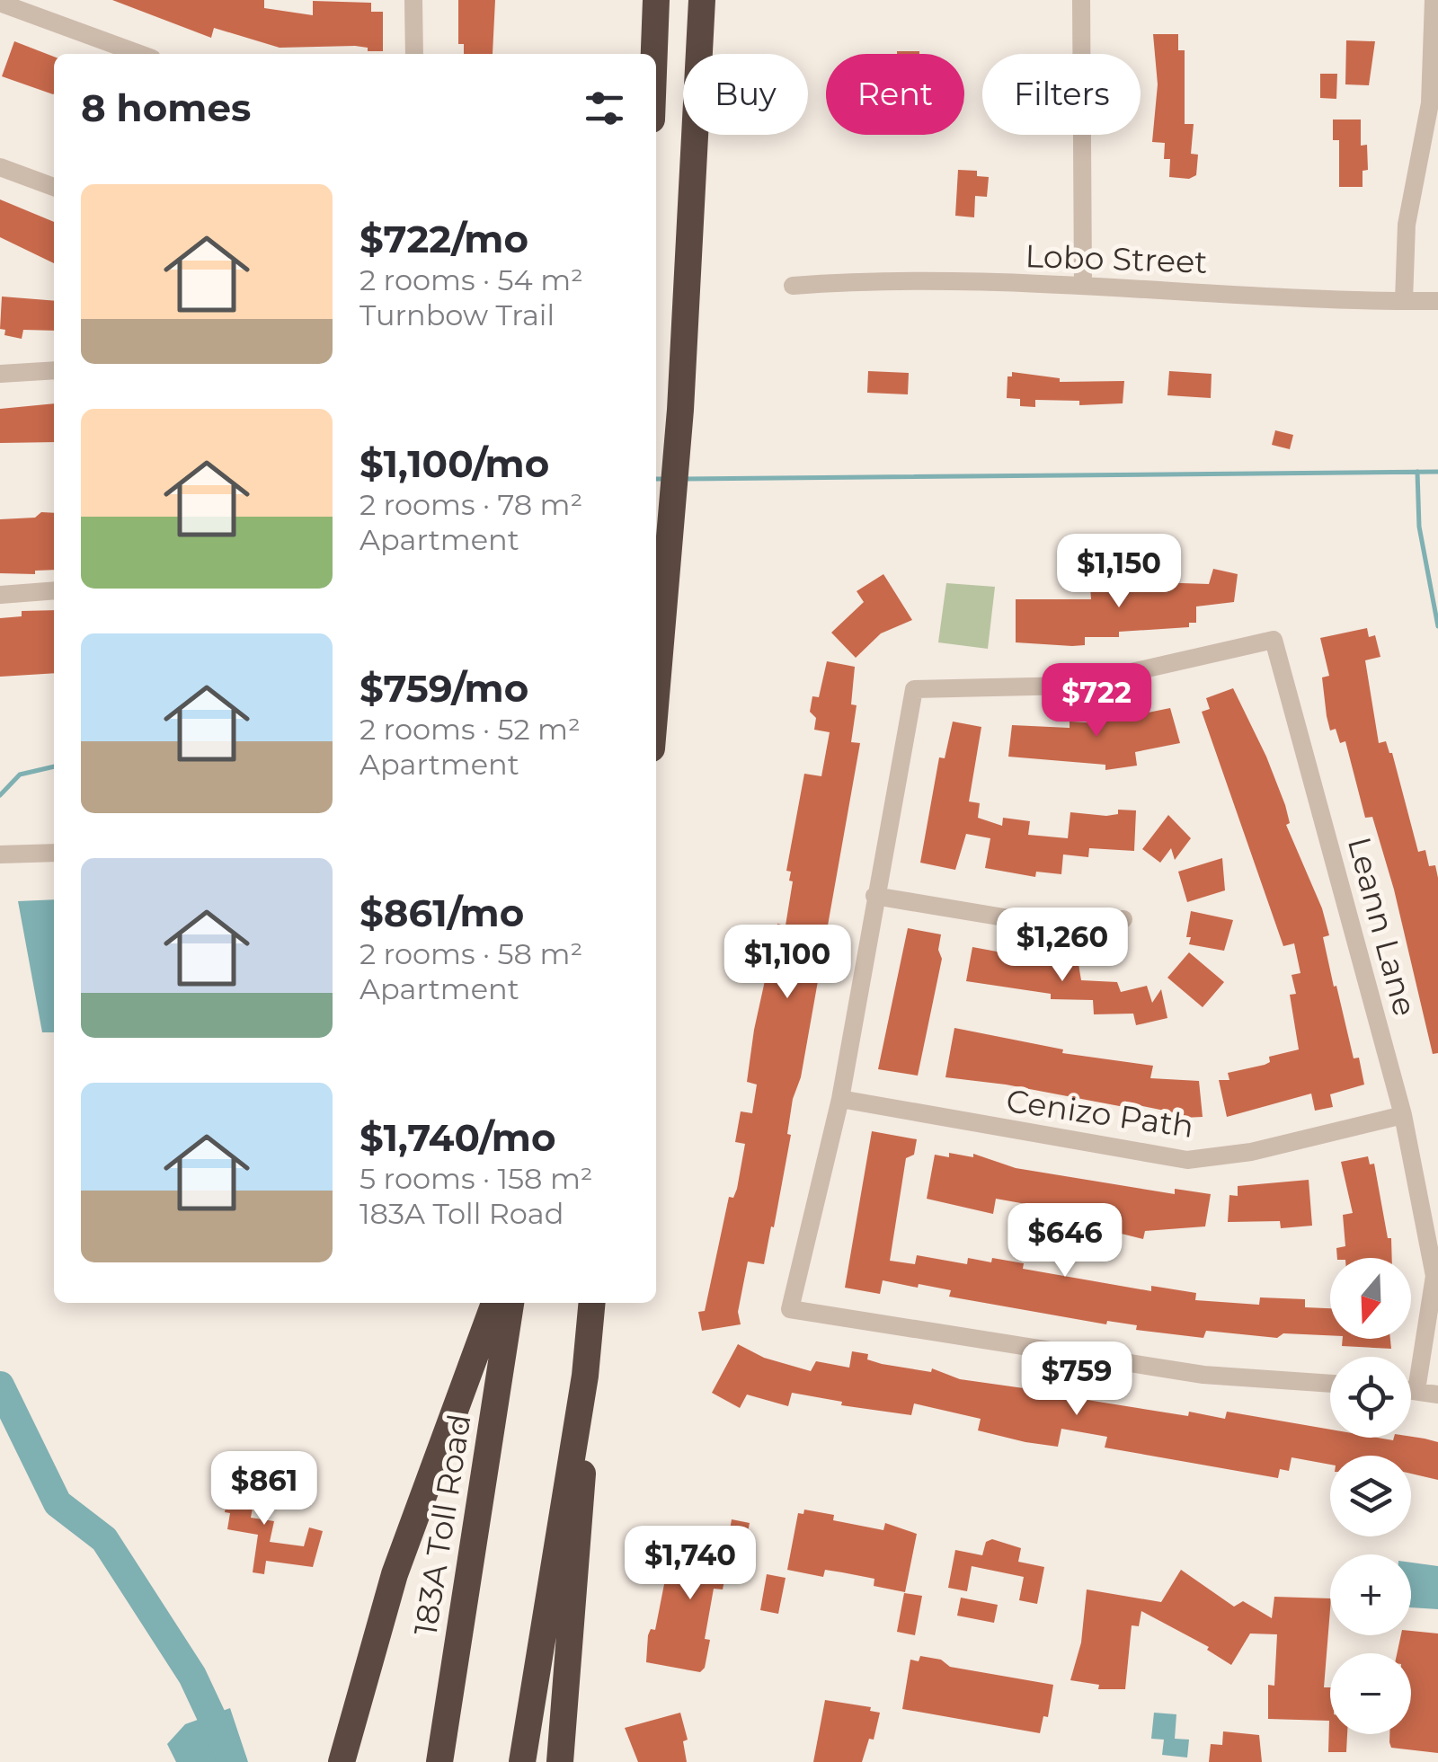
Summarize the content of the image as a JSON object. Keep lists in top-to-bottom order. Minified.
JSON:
{"streets":{"highway":["183A Toll Road"],"street":["Lobo Street","Leann Lane","Cenizo Path"]},"crossings":[["Leann Lane","Cenizo Path"]],"north":"bottom","page":{"chip":["Buy","Rent","Filters"],"heading":"8 homes","list":[{"name":"$722/mo","note":"2 rooms · 54 m² · Turnbow Trail"},{"name":"$1,100/mo","note":"2 rooms · 78 m² · Apartment"},{"name":"$759/mo","note":"2 rooms · 52 m² · Apartment"},{"name":"$861/mo","note":"2 rooms · 58 m² · Apartment"},{"name":"$1,740/mo","note":"5 rooms · 158 m² · 183A Toll Road"}],"price":["$1,150","$722","$1,260","$1,100","$646","$759","$861","$1,740"],"map_buttons":["+","−"]}}
